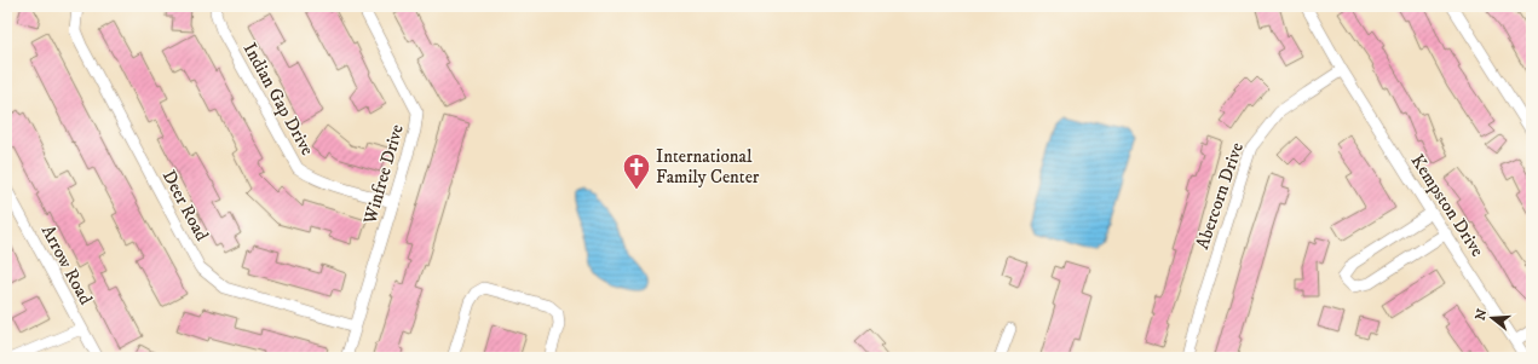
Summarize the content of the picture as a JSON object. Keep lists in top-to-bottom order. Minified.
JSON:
{"streets":{"street":["Indian Gap Drive","Winfree Drive","Abercorn Drive","Deer Road","Kempston Drive","Arrow Road"]},"crossings":[["Indian Gap Drive","Winfree Drive"],["Winfree Drive","Deer Road"],["Abercorn Drive","Kempston Drive"]],"places":{"church":["International Family Center"]},"north":"left"}
